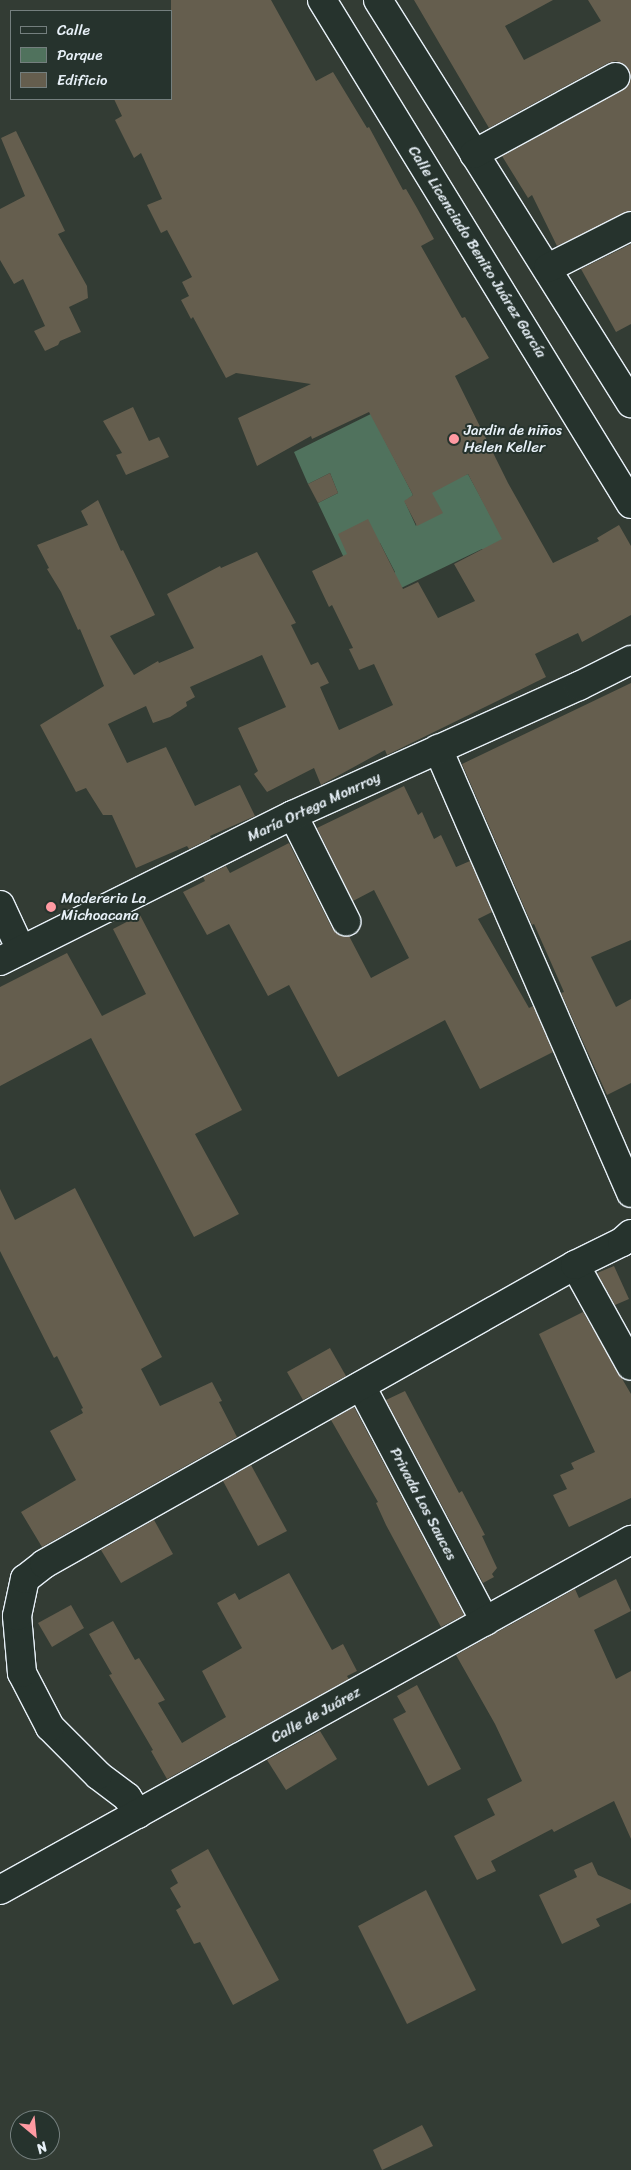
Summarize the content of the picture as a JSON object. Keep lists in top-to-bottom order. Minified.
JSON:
{"streets":{"street":["Calle Licenciado Benito Juárez García","María Ortega Monrroy","Privada Los Sauces","Calle de Juárez"]},"crossings":[["Privada Los Sauces","Calle de Juárez"]],"places":["Jardin de niños Helen Keller","Madereria La Michoacana"],"legend":["Calle","Parque","Edificio"],"north":"bottom right"}
